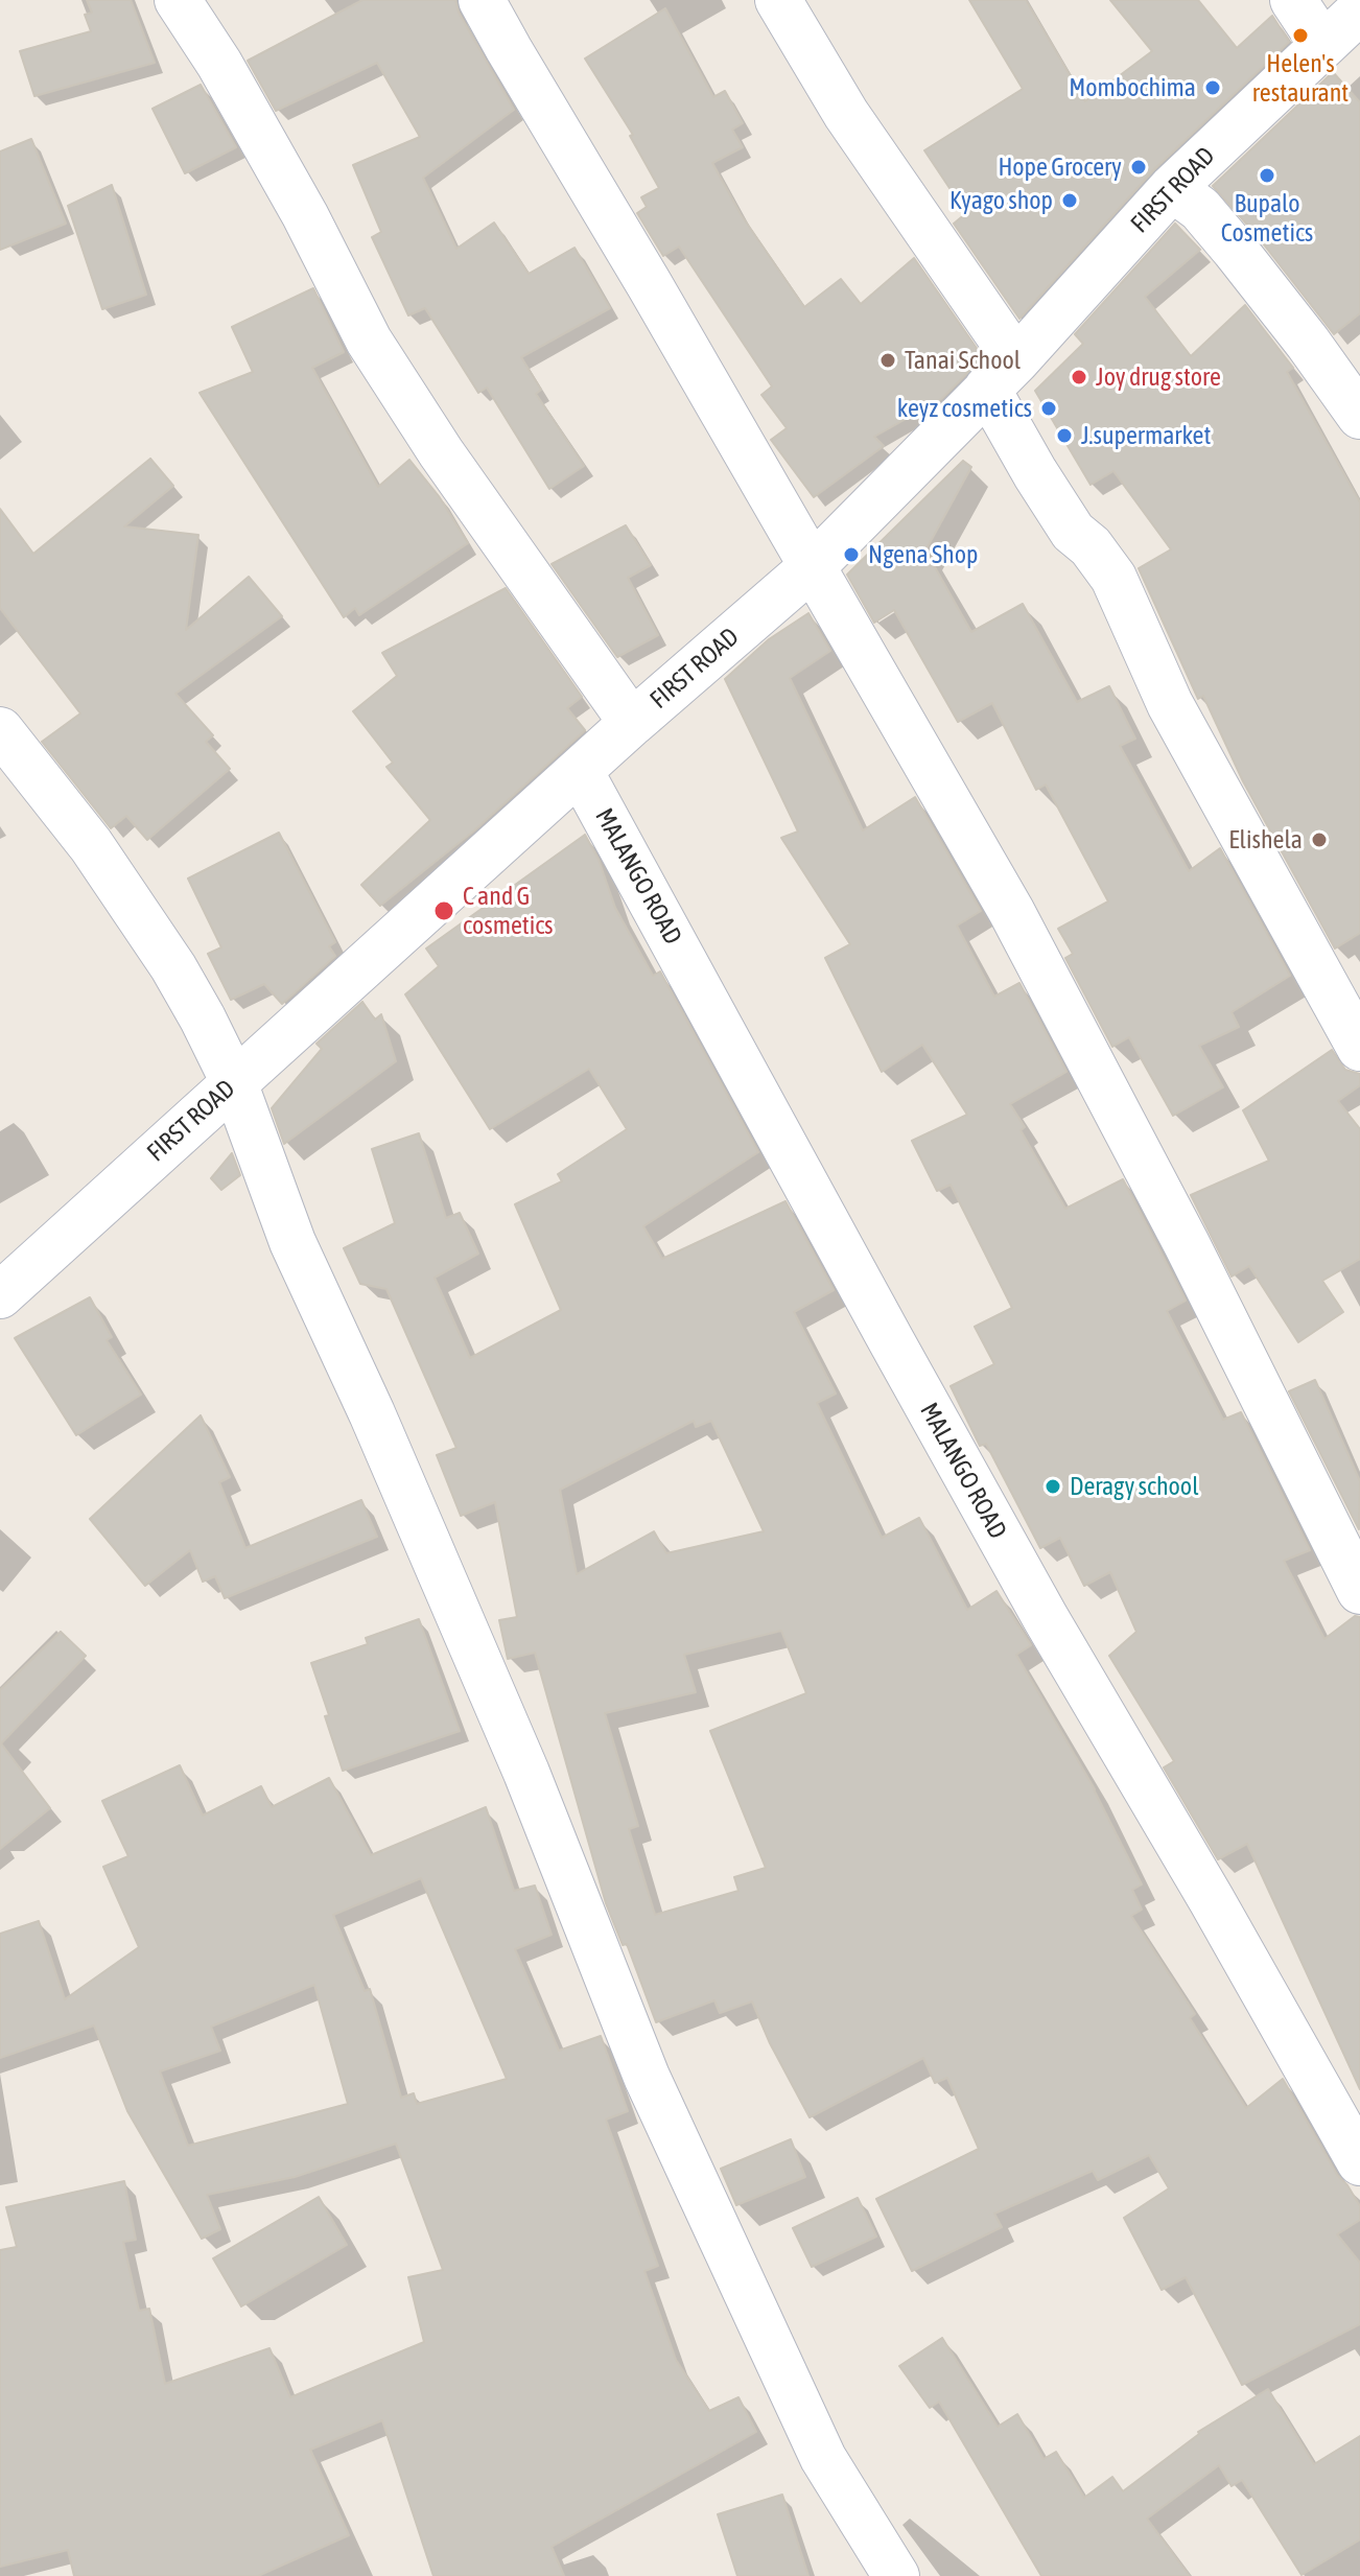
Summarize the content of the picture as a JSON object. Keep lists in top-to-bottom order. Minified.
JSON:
{"streets":{"street":["FIRST ROAD","MALANGO ROAD"]},"crossings":[["FIRST ROAD","MALANGO ROAD"]],"places":["Helen's restaurant","Mombochima","Hope Grocery","Bupalo Cosmetics","Kyago shop","Tanai School","Joy drug store","keyz cosmetics","J.supermarket","Ngena Shop","Elishela","C and G cosmetics","Deragy school"]}
